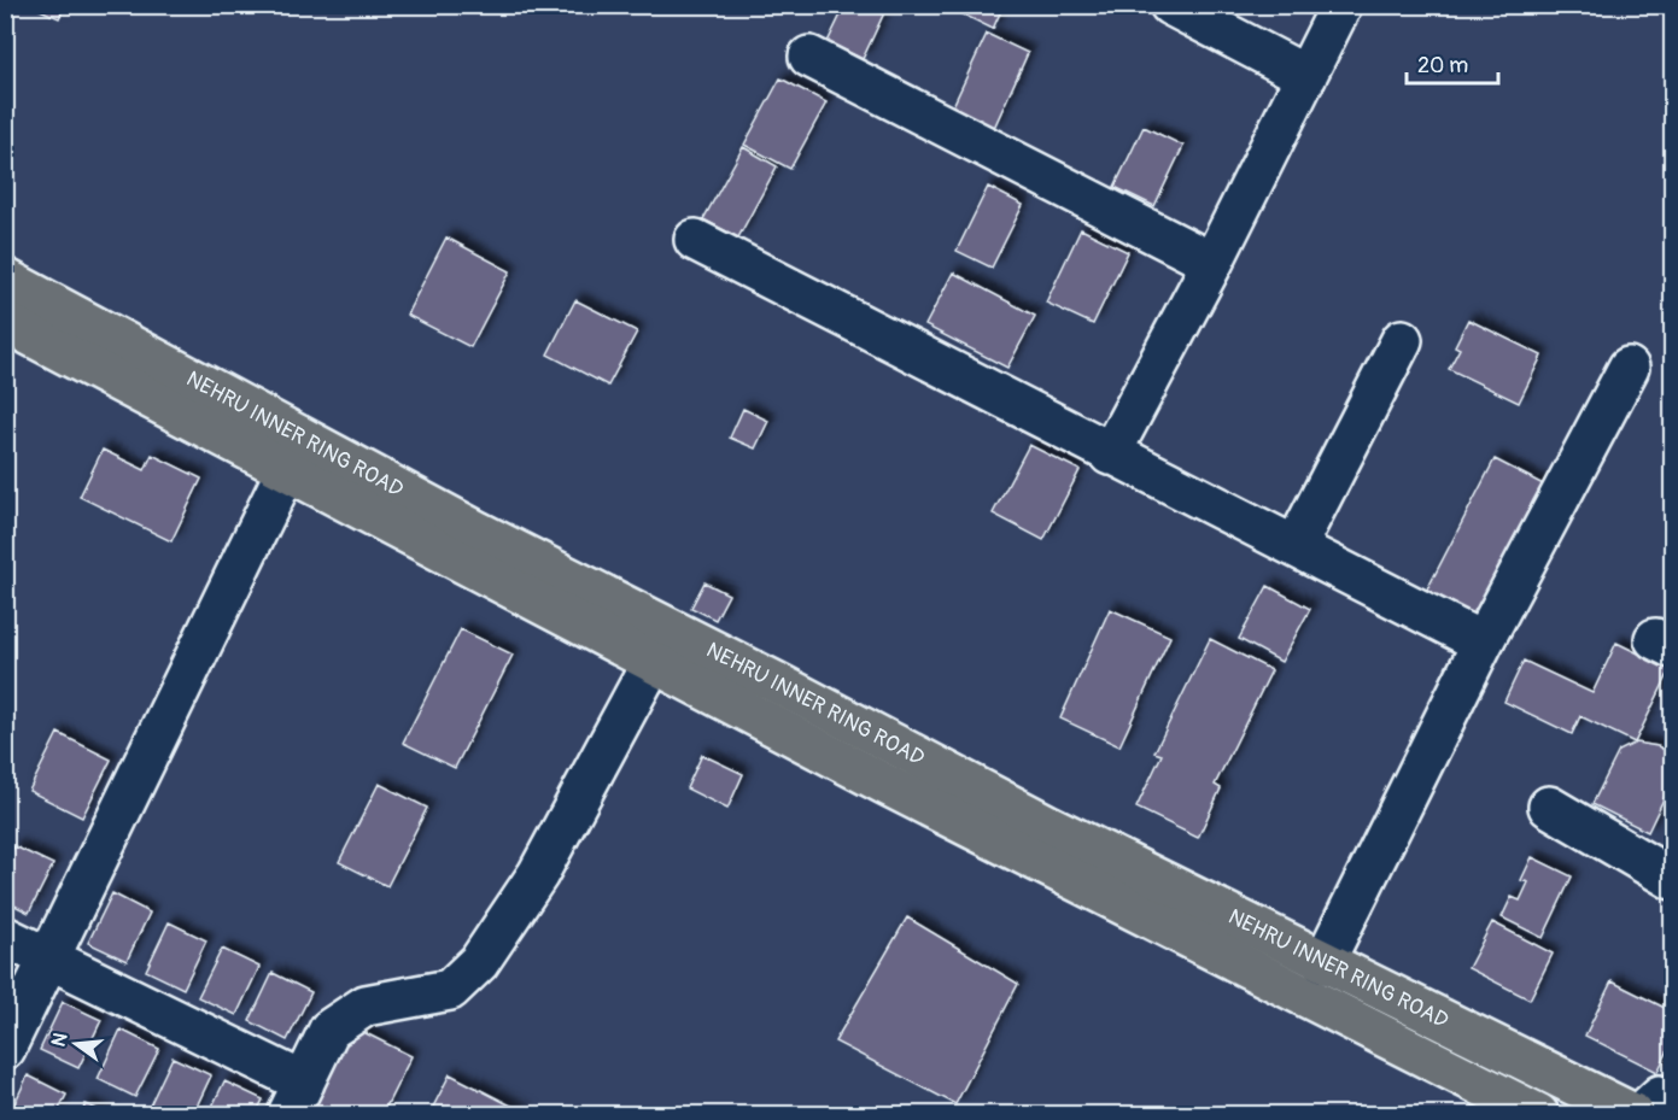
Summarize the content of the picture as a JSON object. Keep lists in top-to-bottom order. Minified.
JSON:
{"streets":{"main road":["NEHRU INNER RING ROAD"]},"scale_bar":"20 m","north":"left"}
